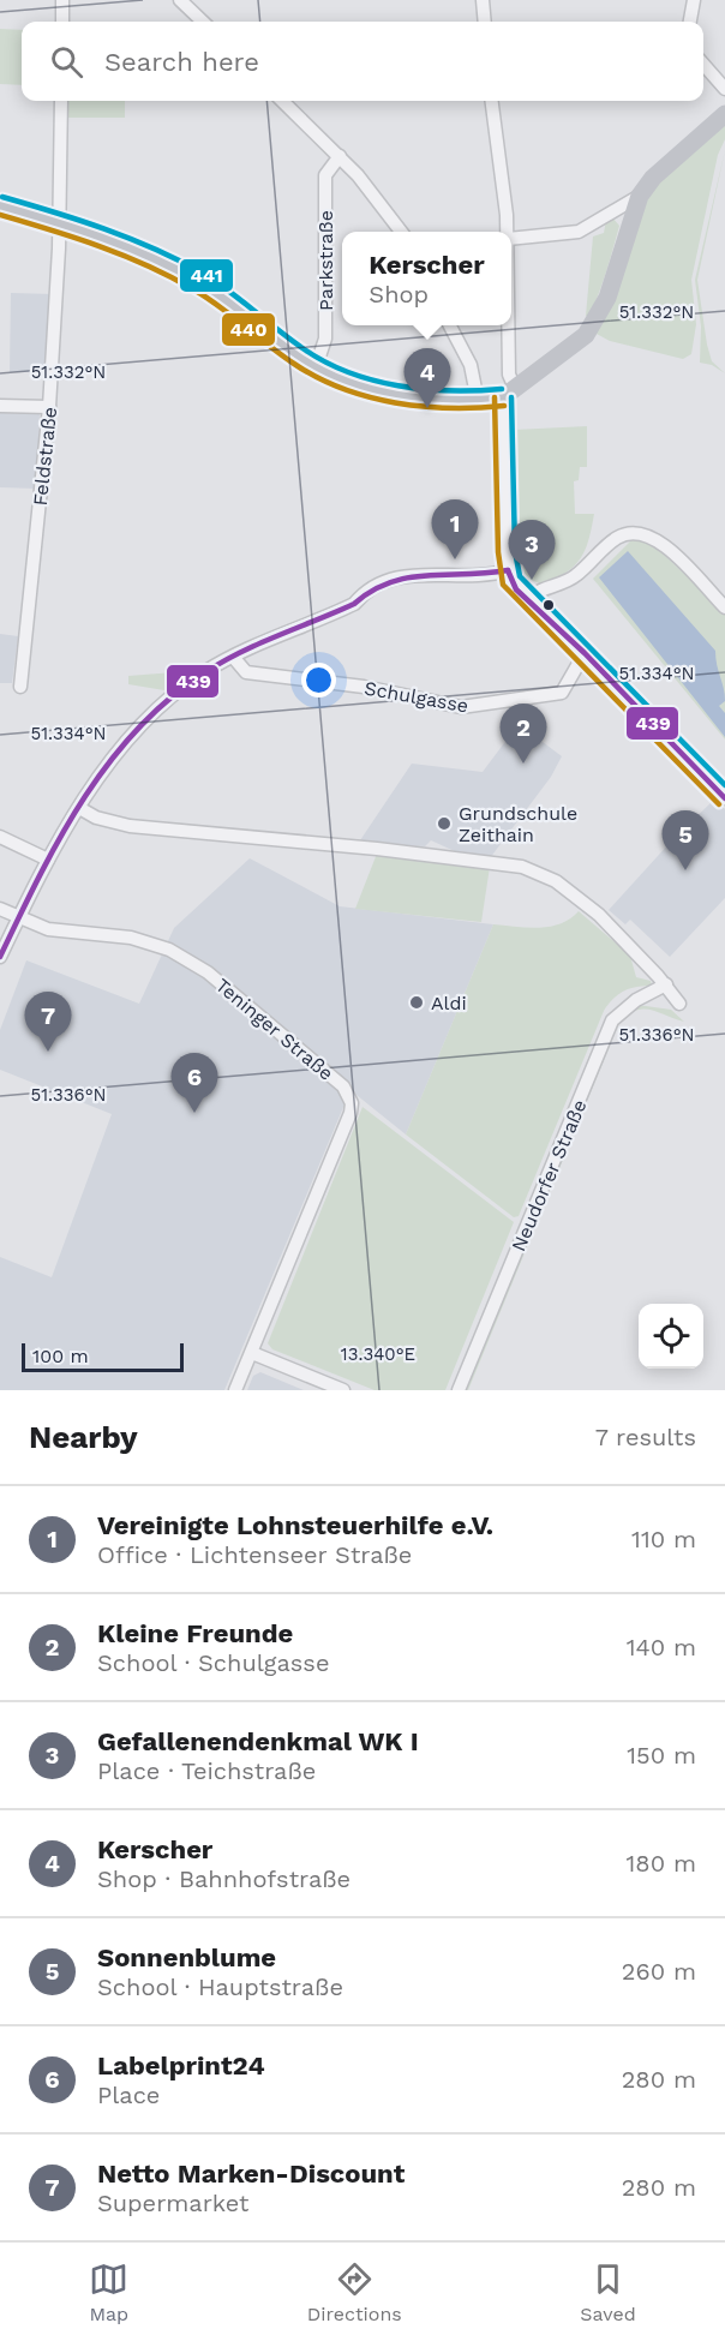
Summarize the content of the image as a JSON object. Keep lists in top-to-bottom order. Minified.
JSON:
{"streets":{"street":["Parkstraße","Feldstraße","Schulgasse","Teninger Straße","Neudorfer Straße"]},"places":["Grundschule Zeithain","Aldi"],"lines":["transit line 441","transit line 440","transit line 439"],"scale_bar":"100 m","page":{"search":"Search here","popup":["Kerscher","Shop"],"pins":["4","1","3","2","5","7","6"],"scale":"100 m","heading":["Nearby","7 results"],"list":[{"mark":"1","name":"Vereinigte Lohnsteuerhilfe e.V.","note":"Office · Lichtenseer Straße","value":"110 m"},{"mark":"2","name":"Kleine Freunde","note":"School · Schulgasse","value":"140 m"},{"mark":"3","name":"Gefallenendenkmal WK I","note":"Place · Teichstraße","value":"150 m"},{"mark":"4","name":"Kerscher","note":"Shop · Bahnhofstraße","value":"180 m"},{"mark":"5","name":"Sonnenblume","note":"School · Hauptstraße","value":"260 m"},{"mark":"6","name":"Labelprint24","note":"Place","value":"280 m"},{"mark":"7","name":"Netto Marken-Discount","note":"Supermarket","value":"280 m"}],"nav":["Map","Directions","Saved"]},"coordinates":["51.332°N","51.334°N","51.336°N","13.340°E"]}
